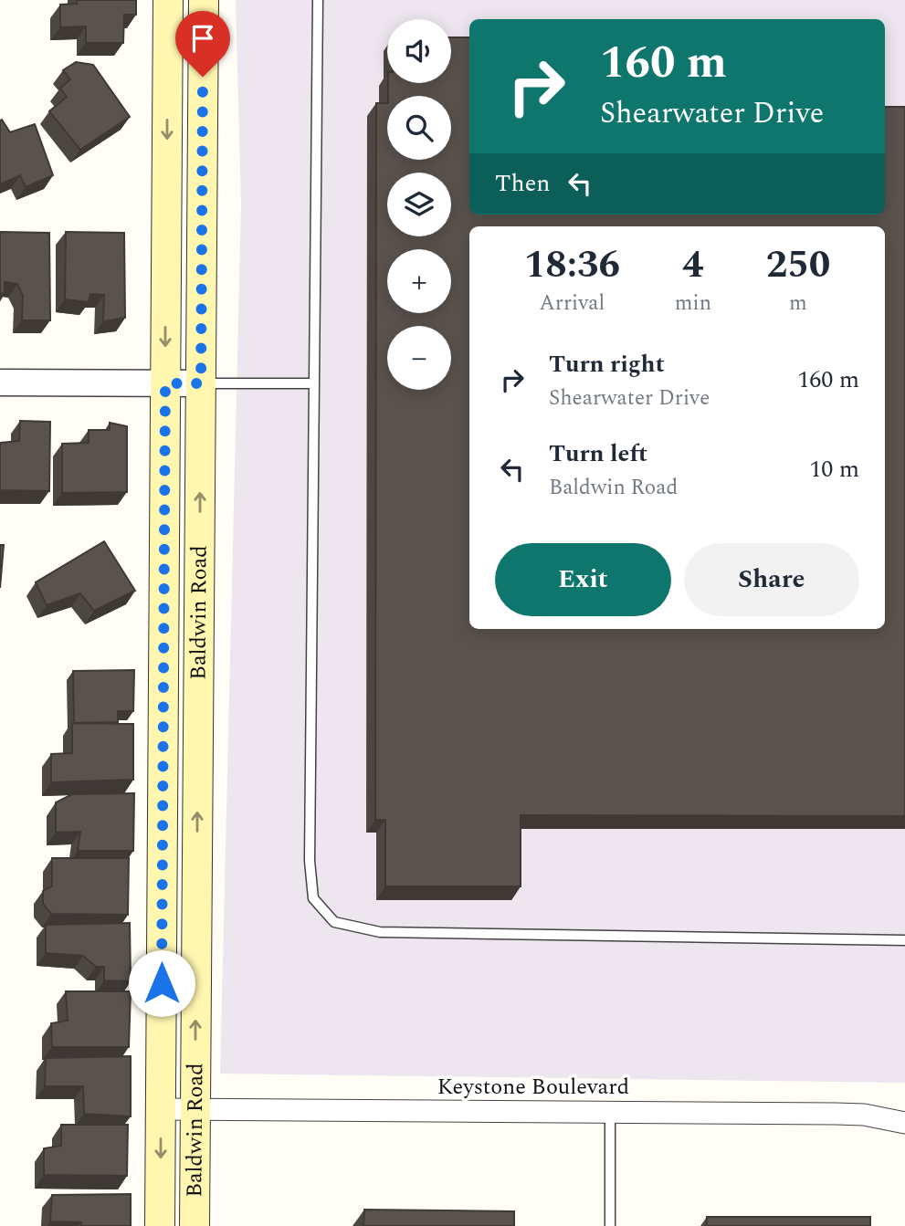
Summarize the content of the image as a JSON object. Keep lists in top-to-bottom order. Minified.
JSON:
{"streets":{"main road":["Baldwin Road"],"street":["Keystone Boulevard"]},"crossings":[["Baldwin Road","Keystone Boulevard"]],"page":{"map_buttons":["+","−"],"turn":["160 m","Shearwater Drive"],"then":"Then","eta":["18:36","Arrival","4","min","250","m"],"list":[{"name":"Turn right","note":"Shearwater Drive","value":"160 m"},{"name":"Turn left","note":"Baldwin Road","value":"10 m"}],"buttons":["Exit","Share"]}}
